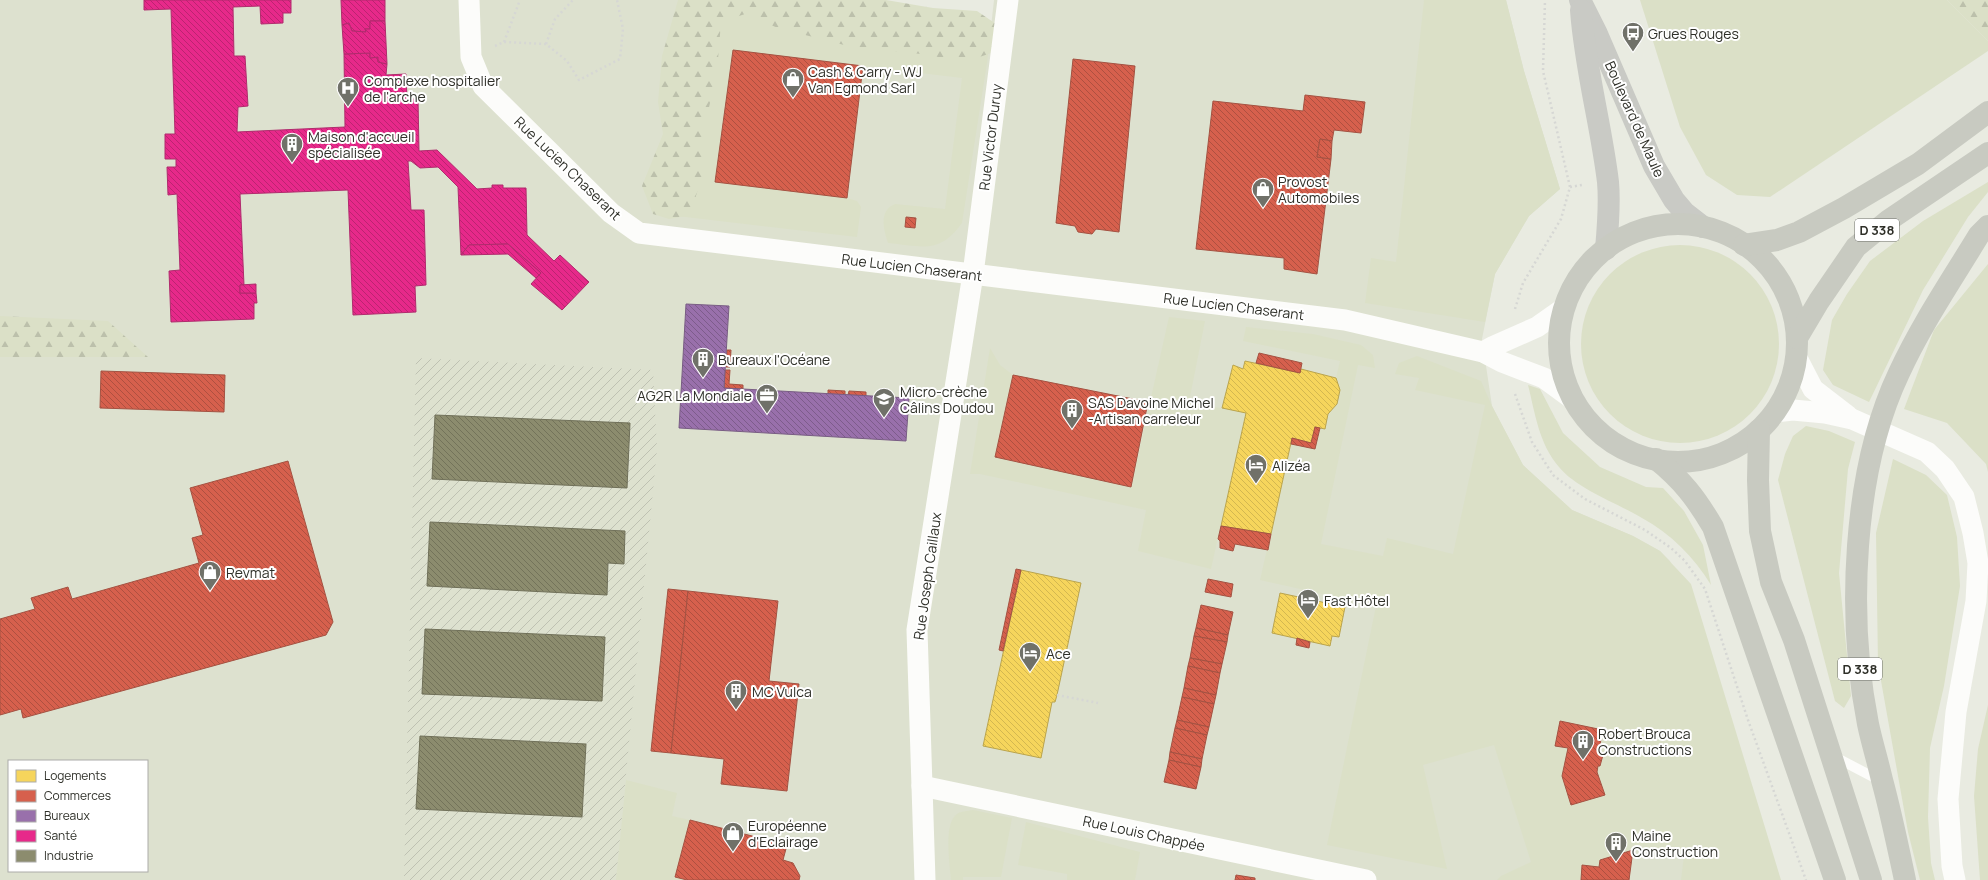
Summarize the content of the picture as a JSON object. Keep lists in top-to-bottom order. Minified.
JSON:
{"streets":{"main road":["Boulevard de Maule","D 338"],"street":["Rue Victor Duruy","Rue Lucien Chaserant","Rue Joseph Caillaux","Rue Louis Chappée"]},"crossings":[["Rue Victor Duruy","Rue Lucien Chaserant"],["Rue Victor Duruy","Rue Joseph Caillaux"],["Rue Lucien Chaserant","Rue Joseph Caillaux"],["Rue Joseph Caillaux","Rue Louis Chappée"]],"places":{"bus stop":["Grues Rouges"],"shop":["Cash & Carry - WJ Van Egmond Sarl","Provost Automobiles","Revmat","Européenne d'Eclairage"],"hospital":["Complexe hospitalier de l'arche"],"building":["Maison d'accueil spécialisée","Bureaux l'Océane","SAS Davoine Michel -Artisan carreleur","MC Vulca","Robert Brouca Constructions","Maine Construction"],"office":["AG2R La Mondiale"],"school or university":["Micro-crèche Câlins Doudou"],"hotel":["Alizéa","Fast Hôtel","Ace"]},"legend":["Logements","Commerces","Bureaux","Santé","Industrie"]}
